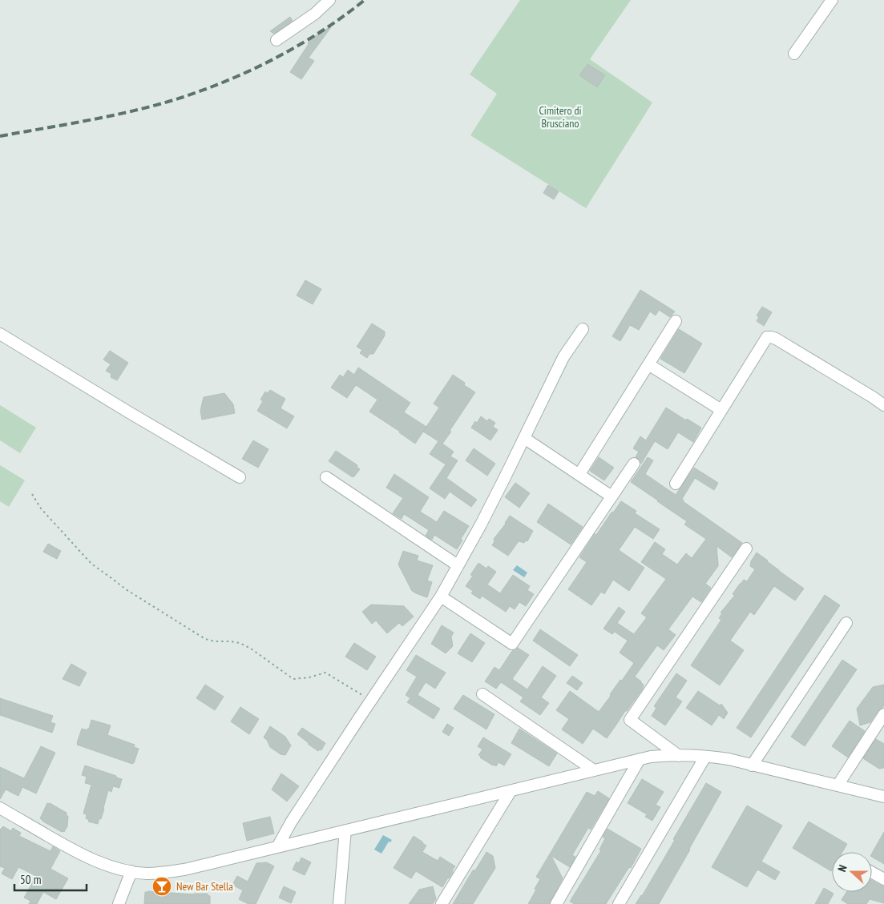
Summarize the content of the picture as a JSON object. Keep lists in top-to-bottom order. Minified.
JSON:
{"parks":["Cimitero di Brusciano"],"places":{"bar":["New Bar Stella"]},"scale_bar":"50 m","north":"left"}
